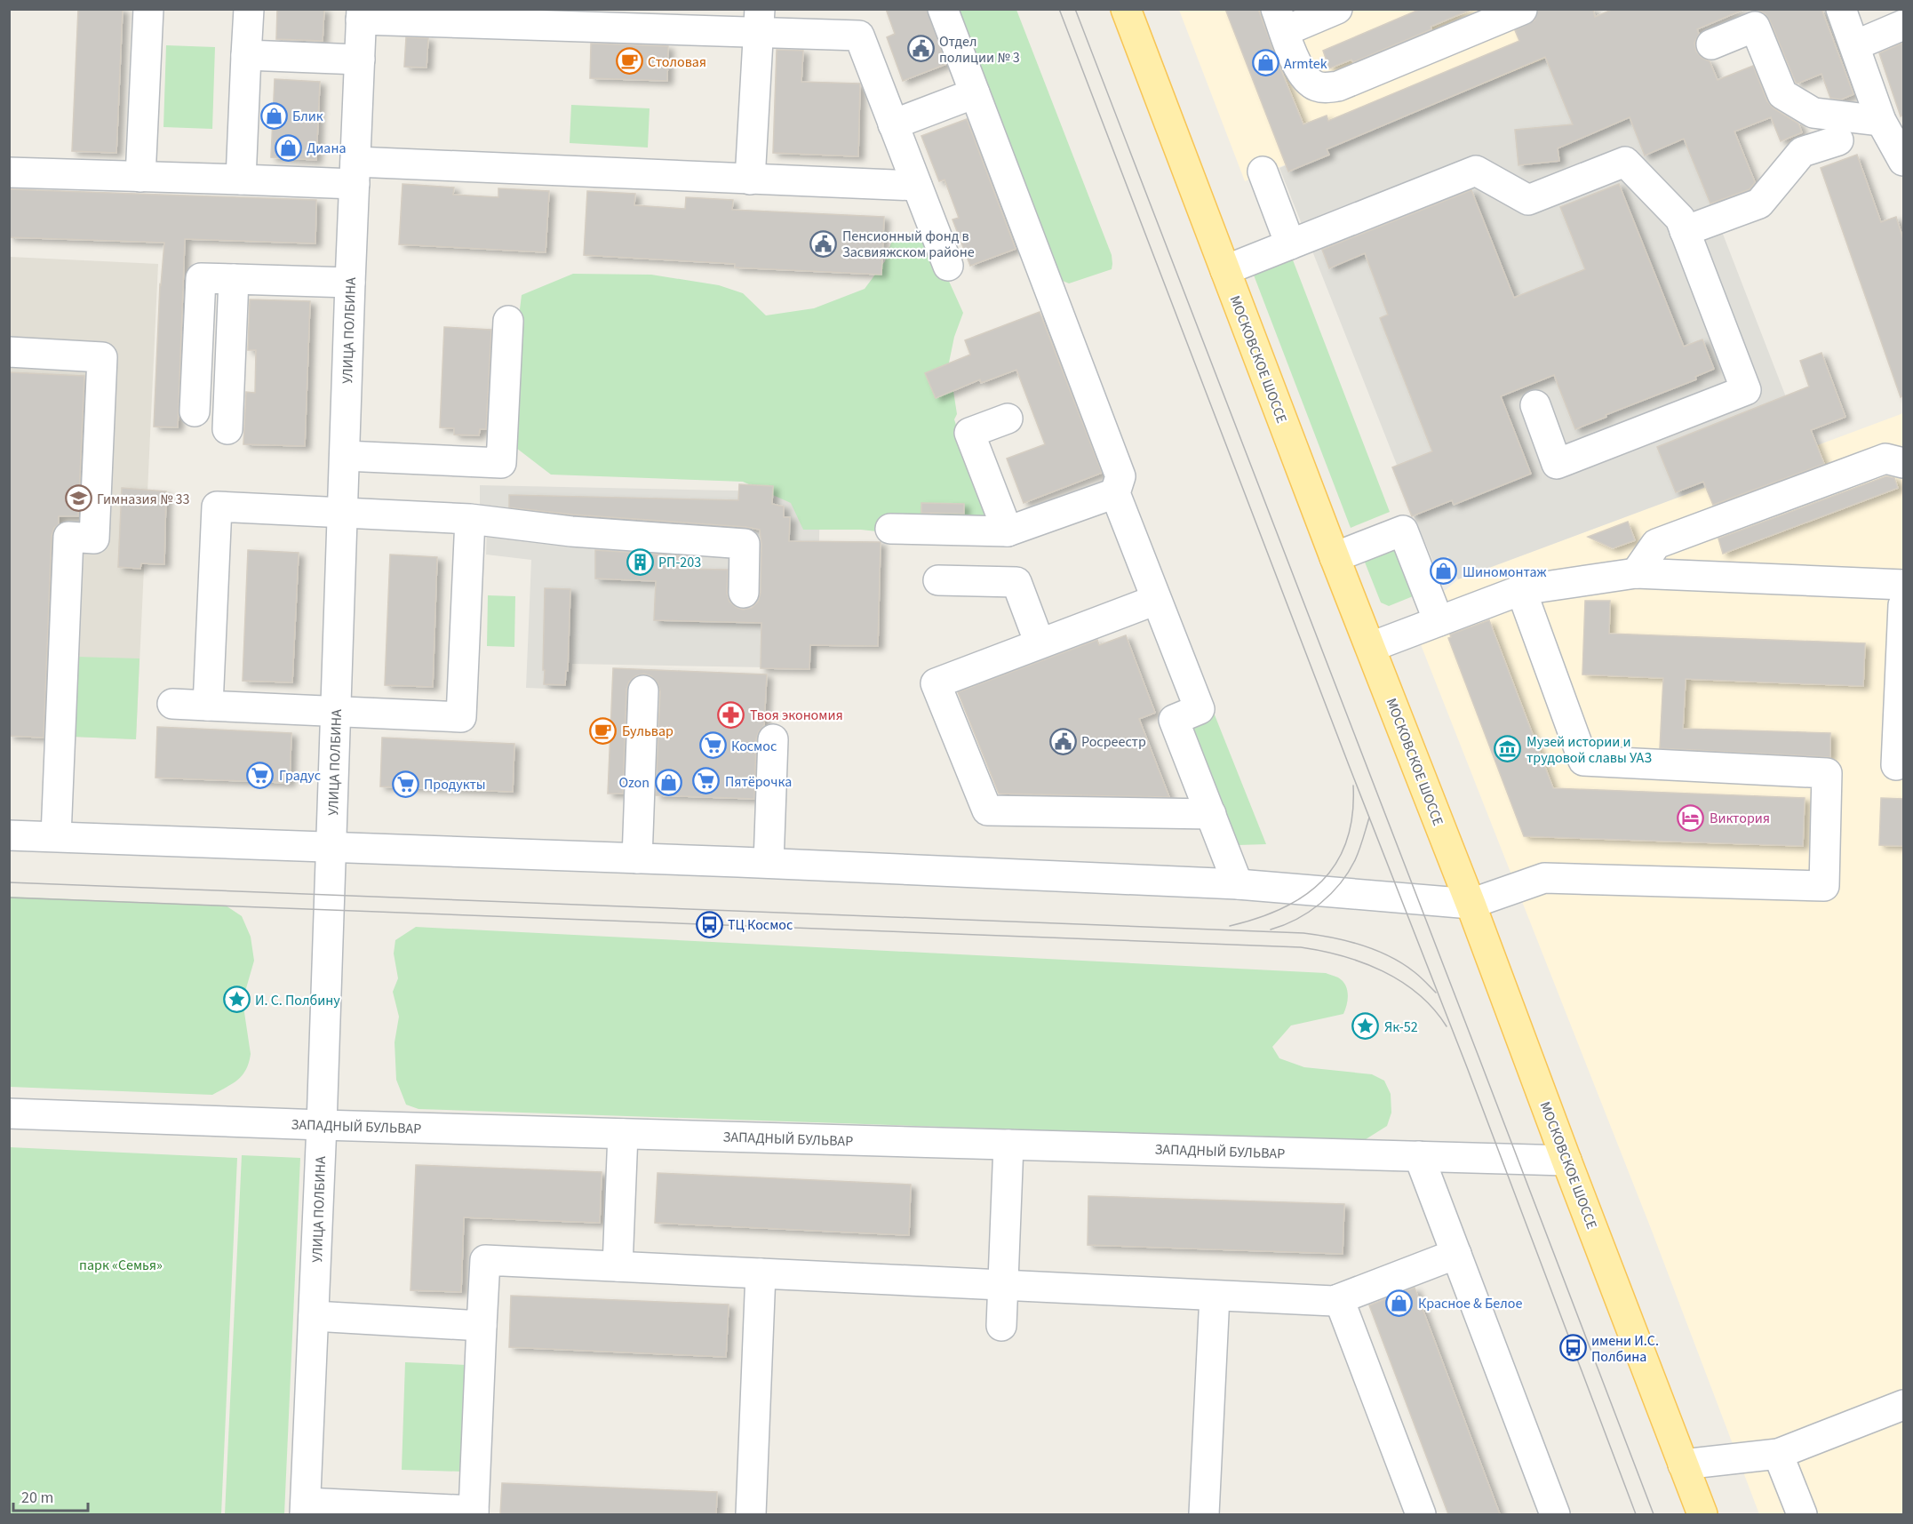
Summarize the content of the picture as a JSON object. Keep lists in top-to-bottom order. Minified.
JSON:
{"streets":{"main road":["МОСКОВСКОЕ ШОССЕ"],"street":["УЛИЦА ПОЛБИНА","ЗАПАДНЫЙ БУЛЬВАР"]},"crossings":[["УЛИЦА ПОЛБИНА","ЗАПАДНЫЙ БУЛЬВАР"],["МОСКОВСКОЕ ШОССЕ","ЗАПАДНЫЙ БУЛЬВАР"]],"parks":["парк «Семья»"],"places":{"public building":["Отдел полиции № 3","Пенсионный фонд в Засвияжском районе","Росреестр"],"cafe":["Столовая","Бульвар"],"shop":["Armtek","Блик","Диана","Шиномонтаж","Ozon","Красное & Белое"],"school or university":["Гимназия № 33"],"building":["РП-203"],"pharmacy":["Твоя экономия"],"supermarket":["Космос","Градус","Пятёрочка","Продукты"],"museum":["Музей истории и трудовой славы УАЗ"],"hotel":["Виктория"],"bus stop":["ТЦ Космос","имени И.С. Полбина"],"place":["И. С. Полбину","Як-52"]},"scale_bar":"20 m"}
